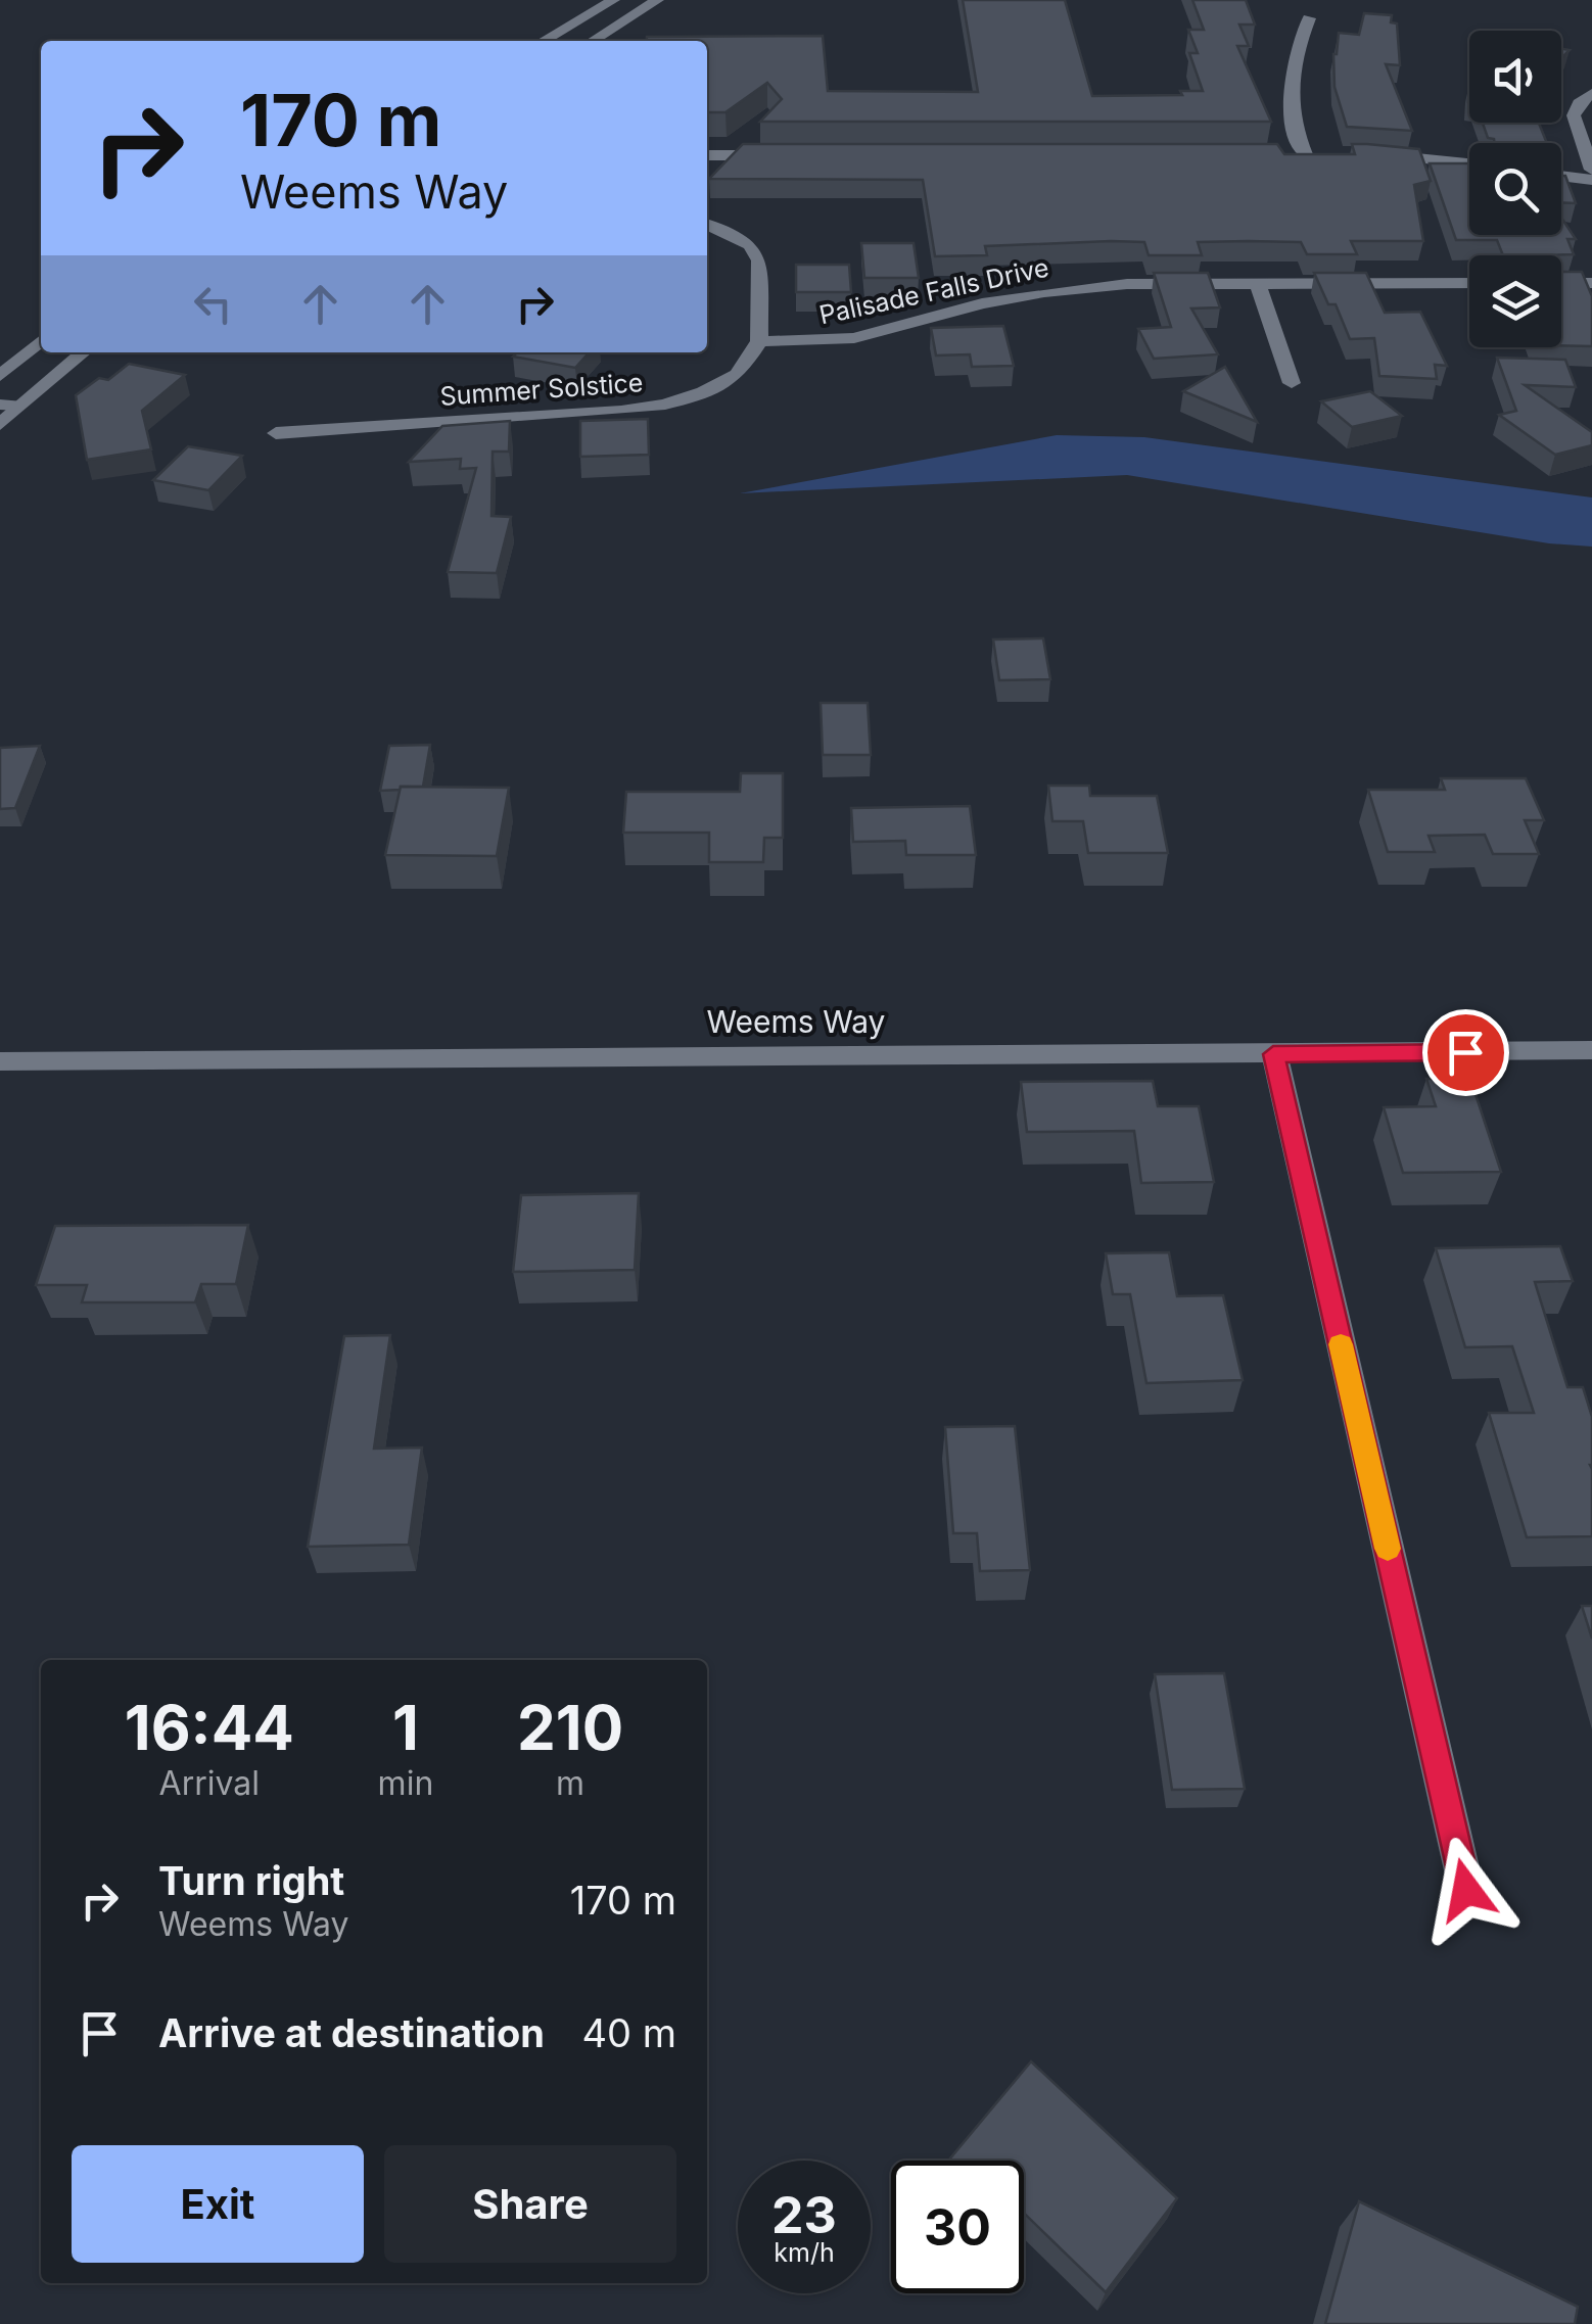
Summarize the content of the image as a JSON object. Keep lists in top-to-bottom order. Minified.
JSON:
{"streets":{"street":["Palisade Falls Drive","Summer Solstice","Weems Way"]},"crossings":[["Palisade Falls Drive","Summer Solstice"]],"page":{"turn":["170 m","Weems Way"],"eta":["16:44","Arrival","1","min","210","m"],"list":[{"name":"Turn right","note":"Weems Way","value":"170 m"},{"name":"Arrive at destination","value":"40 m"}],"buttons":["Exit","Share"],"speed":"23 km/h","limit":"30"}}
